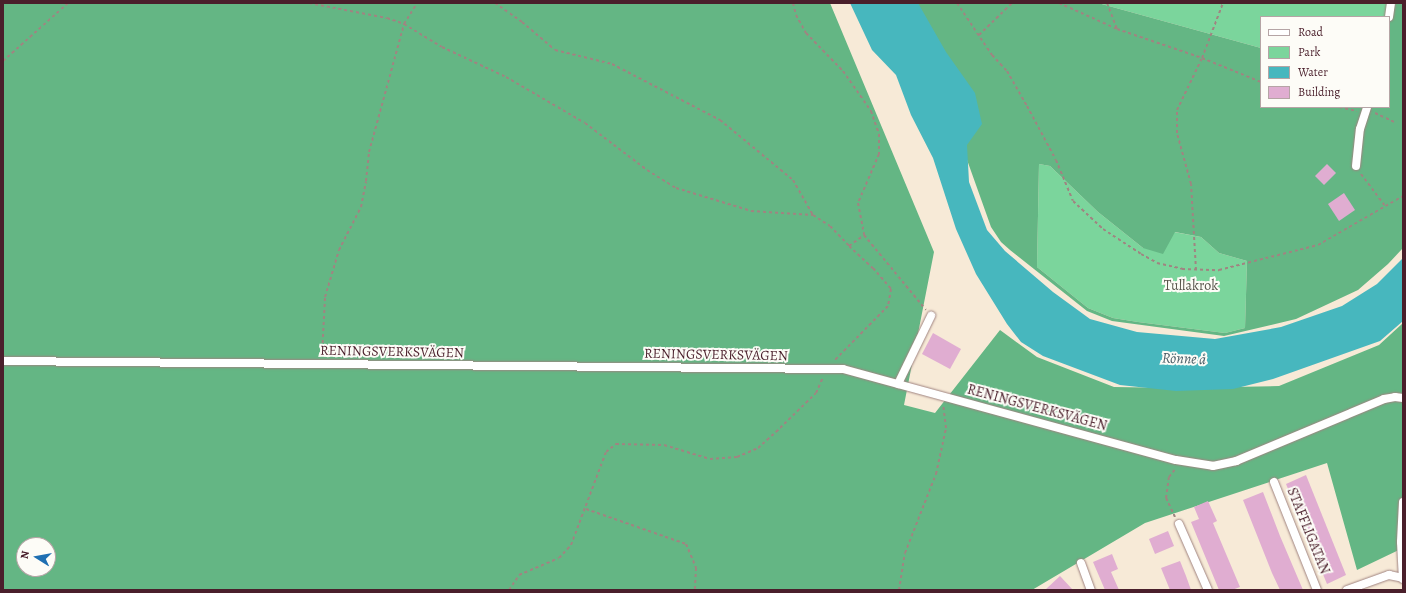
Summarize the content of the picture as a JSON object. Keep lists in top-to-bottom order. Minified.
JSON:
{"streets":{"street":["RENINGSVERKSVÄGEN","STAFFLIGATAN"]},"water":["Rönne å"],"parks":["Tullakrok"],"legend":["Road","Park","Water","Building"],"north":"left"}
